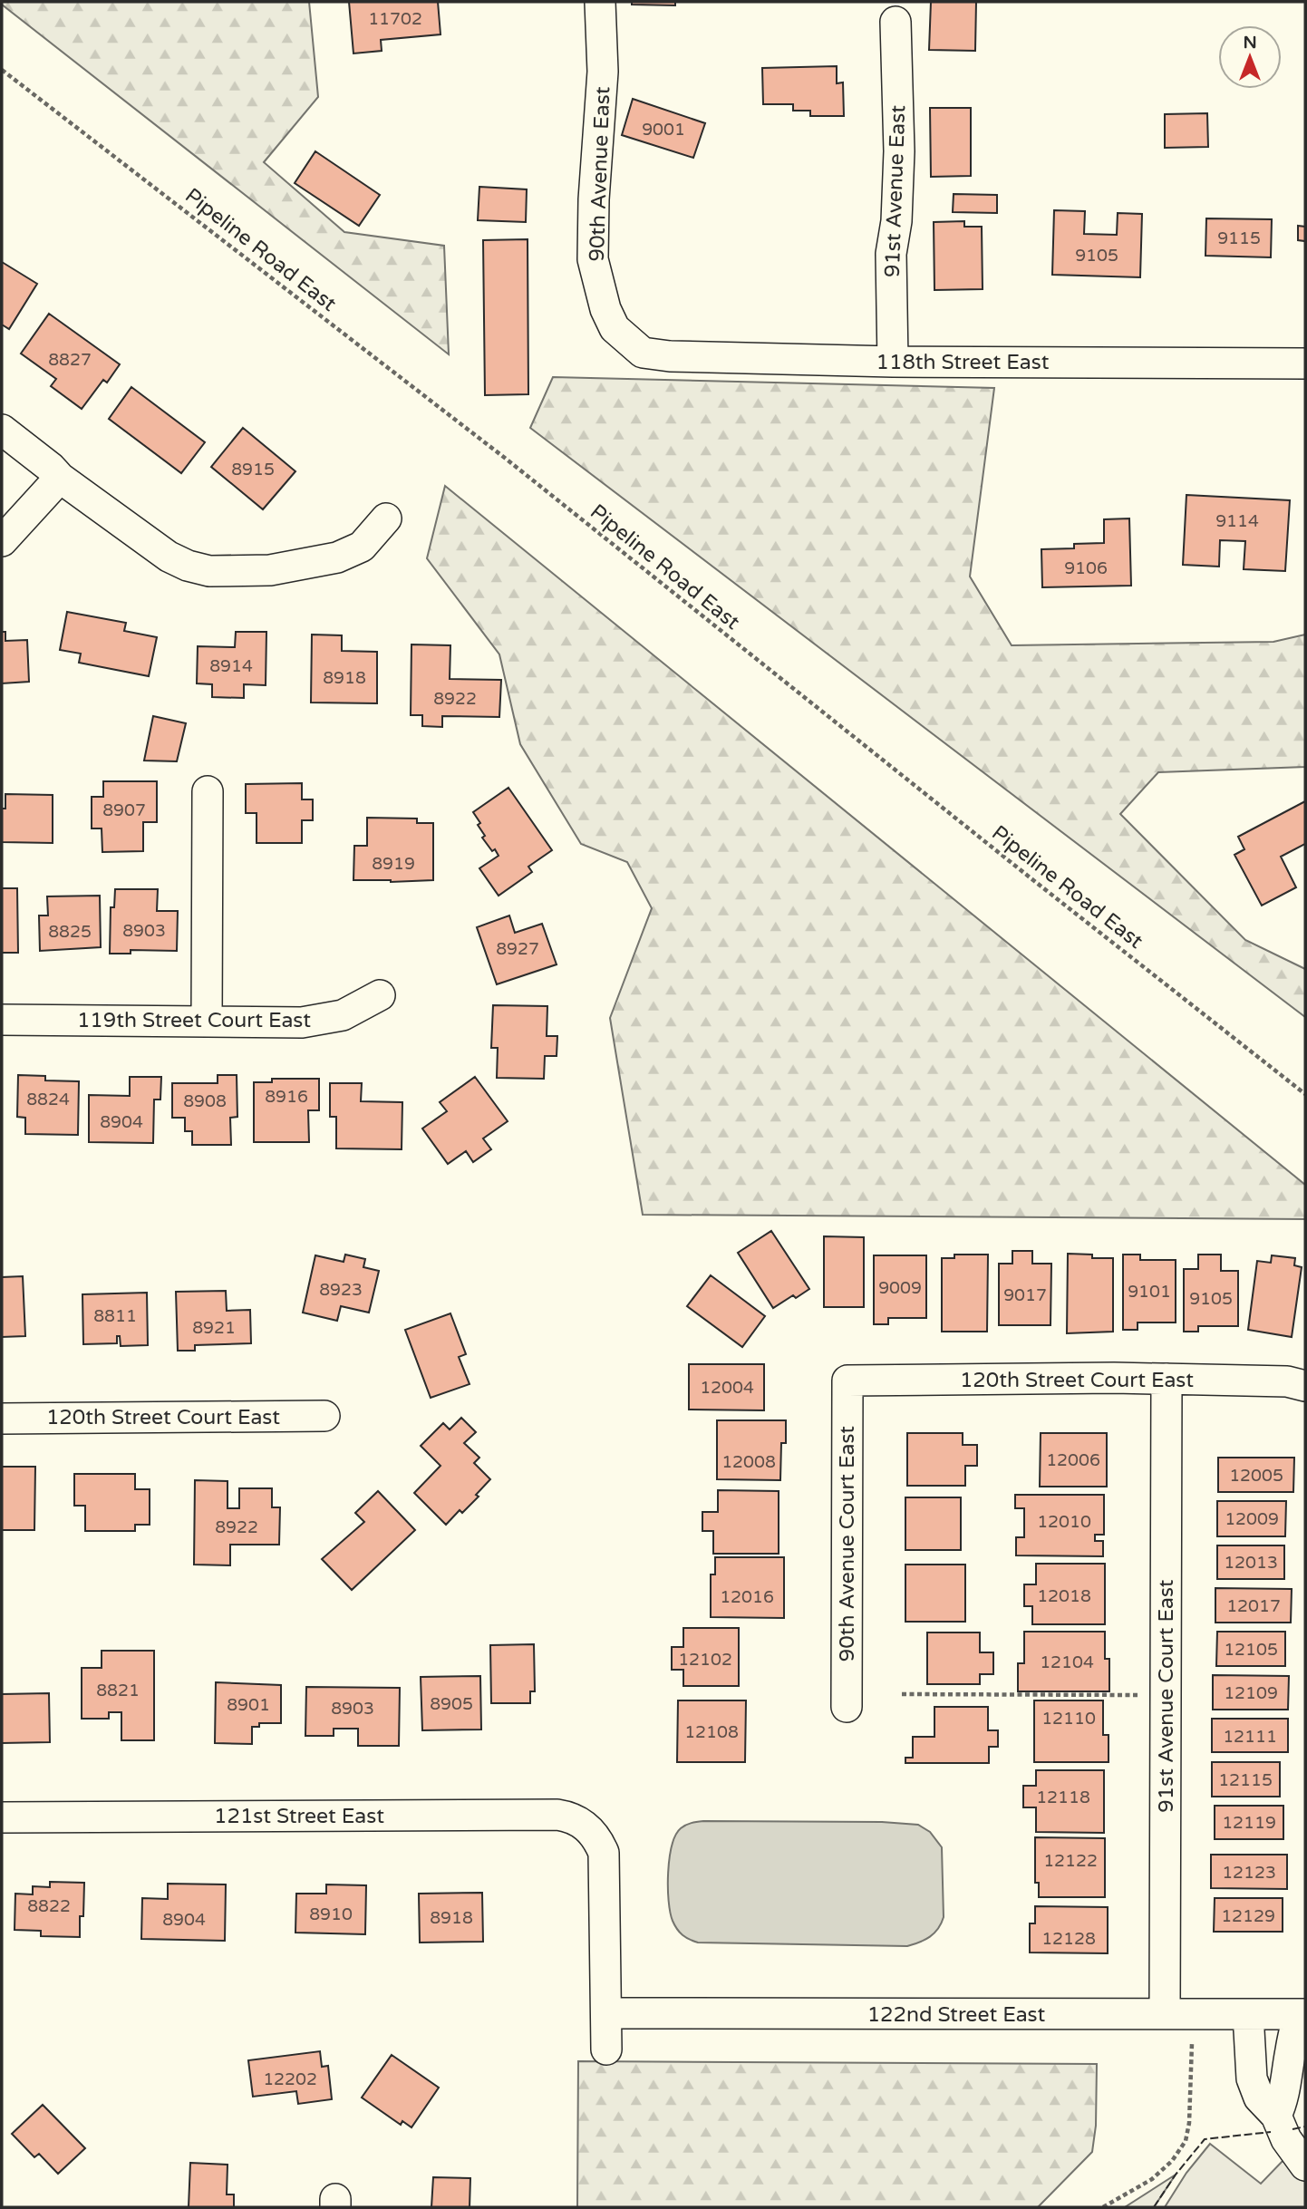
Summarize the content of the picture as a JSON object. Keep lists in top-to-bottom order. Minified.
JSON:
{"streets":{"street":["90th Avenue East","91st Avenue East","118th Street East","119th Street Court East","120th Street Court East","90th Avenue Court East","91st Avenue Court East","121st Street East","122nd Street East"],"path":["Pipeline Road East"]},"crossings":[["90th Avenue East","118th Street East"],["91st Avenue East","118th Street East"],["120th Street Court East","90th Avenue Court East"],["120th Street Court East","91st Avenue Court East"],["91st Avenue Court East","122nd Street East"],["121st Street East","122nd Street East"]],"house_numbers":["11702","9001","9115","9105","8827","8915","9114","9106","8914","8918","8922","8907","8919","8903","8825","8927","8916","8824","8908","8904","9009","8923","9101","9017","9105","8811","8921","12004","12006","12008","12005","12009","12010","8922","12013","12018","12016","12017","12105","12102","12104","8821","12109","8905","8901","8903","12110","12108","12111","12115","12118","12119","12122","12123","8822","8910","12129","8918","8904","12128","12202"],"north":"top"}
